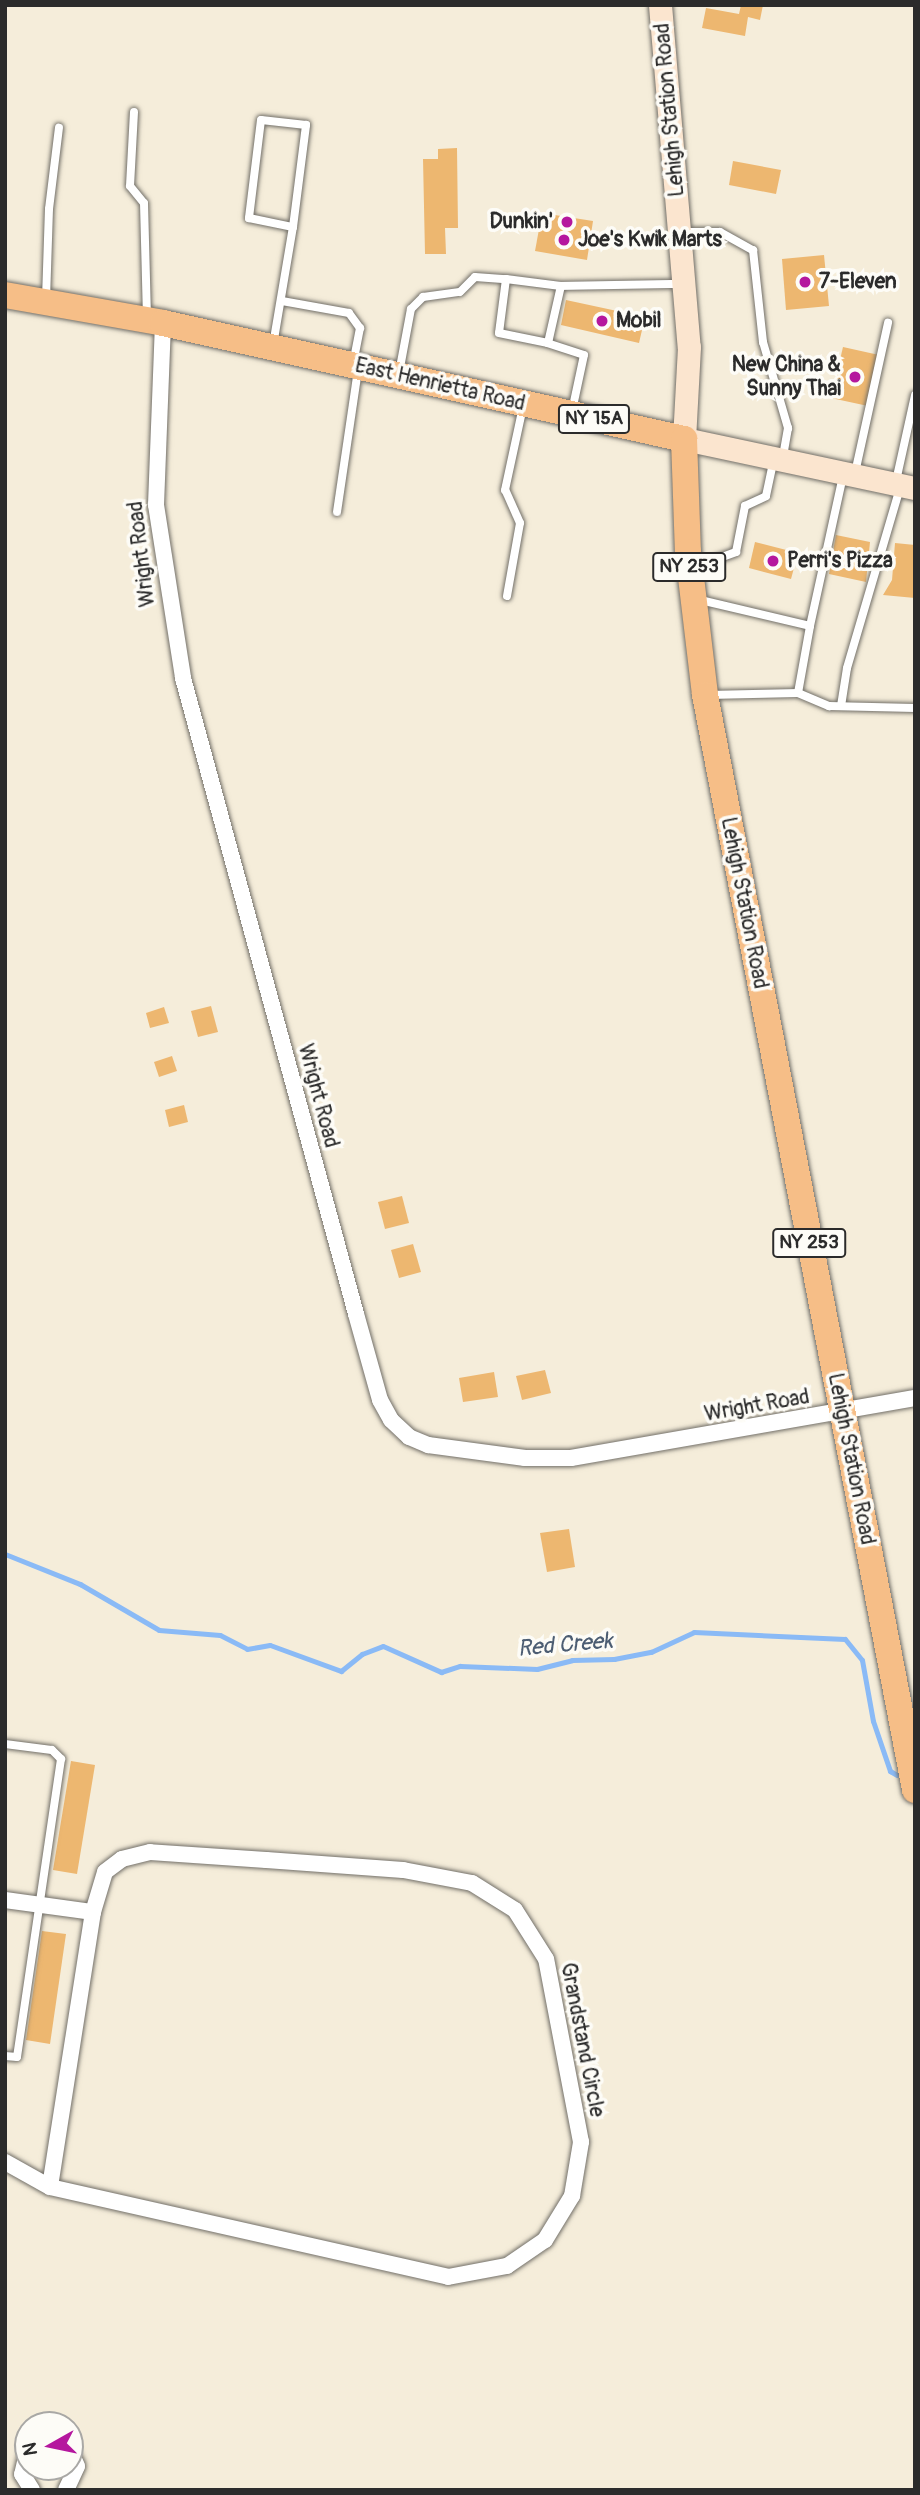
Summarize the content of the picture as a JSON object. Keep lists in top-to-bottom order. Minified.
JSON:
{"streets":{"main road":["Lehigh Station Road","East Henrietta Road","NY 15A","NY 253"],"street":["Wright Road","Grandstand Circle"]},"crossings":[["Lehigh Station Road","East Henrietta Road"],["Lehigh Station Road","Wright Road"],["East Henrietta Road","Wright Road"]],"water":["Red Creek"],"places":["Dunkin'","Joe's Kwik Marts","7-Eleven","Mobil","New China & Sunny Thai","Perri's Pizza"],"north":"left"}
